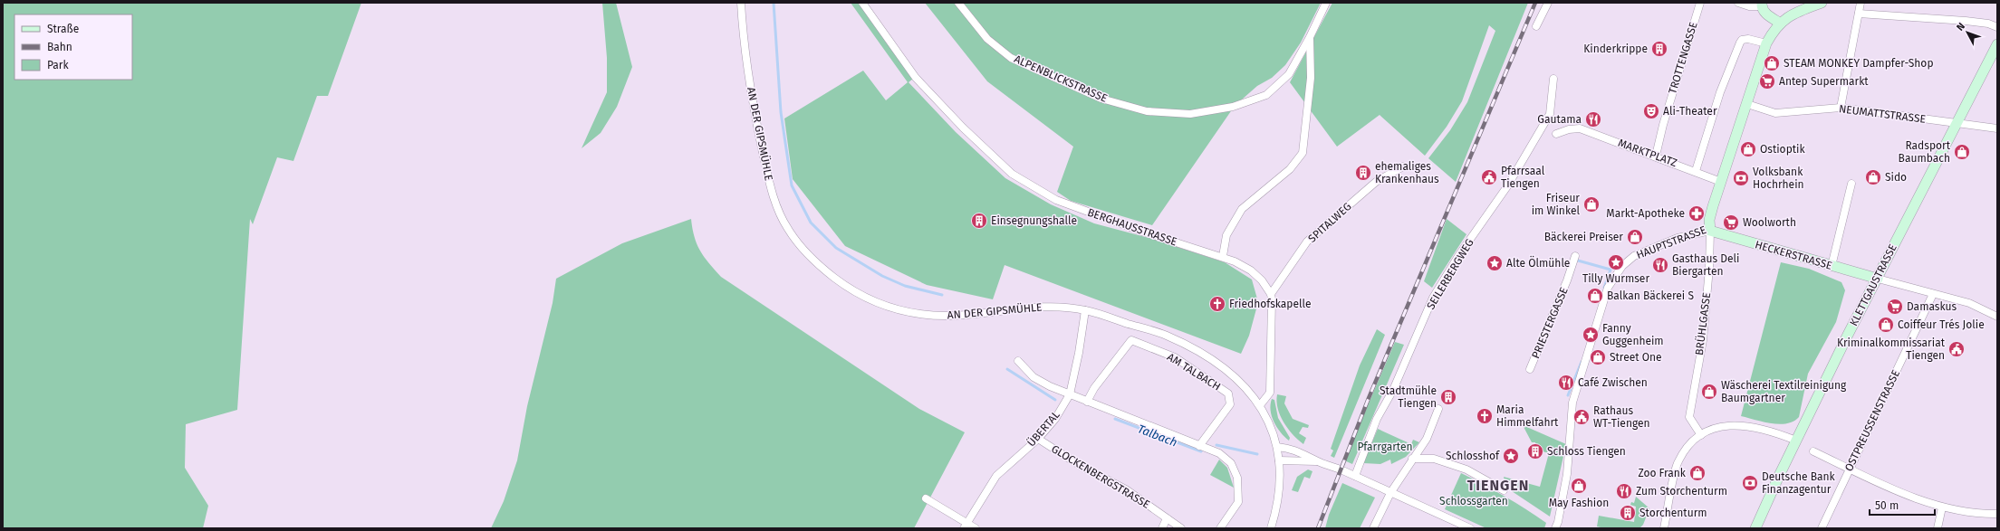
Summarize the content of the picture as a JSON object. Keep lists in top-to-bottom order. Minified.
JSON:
{"streets":{"main road":["HAUPTSTRASSE","HECKERSTRASSE","KLETTGAUSTRASSE"],"street":["TROTTENGASSE","ALPENBLICKSTRASSE","NEUMATTSTRASSE","AN DER GIPSMÜHLE","MARKTPLATZ","SPITALWEG","BERGHAUSSTRASSE","SEILERBERGWEG","PRIESTERGASSE","BRÜHLGASSE","AM TALBACH","OSTPREUSSENSTRASSE","ÜBERTAL","GLOCKENBERGSTRASSE"]},"crossings":[["TROTTENGASSE","MARKTPLATZ"],["NEUMATTSTRASSE","HAUPTSTRASSE"],["NEUMATTSTRASSE","KLETTGAUSTRASSE"],["AN DER GIPSMÜHLE","ÜBERTAL"],["MARKTPLATZ","HAUPTSTRASSE"],["SPITALWEG","BERGHAUSSTRASSE"],["HAUPTSTRASSE","HECKERSTRASSE"],["HAUPTSTRASSE","BRÜHLGASSE"],["HECKERSTRASSE","KLETTGAUSTRASSE"],["HECKERSTRASSE","BRÜHLGASSE"],["ÜBERTAL","GLOCKENBERGSTRASSE"]],"districts":["TIENGEN"],"water":["Talbach"],"parks":["Pfarrgarten","Schlossgarten"],"places":{"building":["Kinderkrippe","ehemaliges Krankenhaus","Einsegnungshalle","Stadtmühle Tiengen","Schloss Tiengen","Storchenturm"],"shop":["STEAM MONKEY Dampfer-Shop","Ostioptik","Radsport Baumbach","Sido","Friseur im Winkel","Bäckerei Preiser","Balkan Bäckerei S","Coiffeur Trés Jolie","Street One","Wäscherei Textilreinigung Baumgartner","Zoo Frank","May Fashion"],"supermarket":["Antep Supermarkt","Woolworth","Damaskus"],"theatre":["Ali-Theater"],"restaurant":["Gautama","Gasthaus Deli Biergarten","Café Zwischen","Zum Storchenturm"],"public building":["Pfarrsaal Tiengen","Kriminalkommissariat Tiengen","Rathaus WT-Tiengen"],"bank":["Volksbank Hochrhein","Deutsche Bank Finanzagentur"],"pharmacy":["Markt-Apotheke"],"place":["Tilly Wurmser","Alte Ölmühle","Fanny Guggenheim","Schlosshof"],"church":["Friedhofskapelle","Maria Himmelfahrt"]},"legend":["Straße","Bahn","Park"],"scale_bar":"50 m","north":"top left"}
